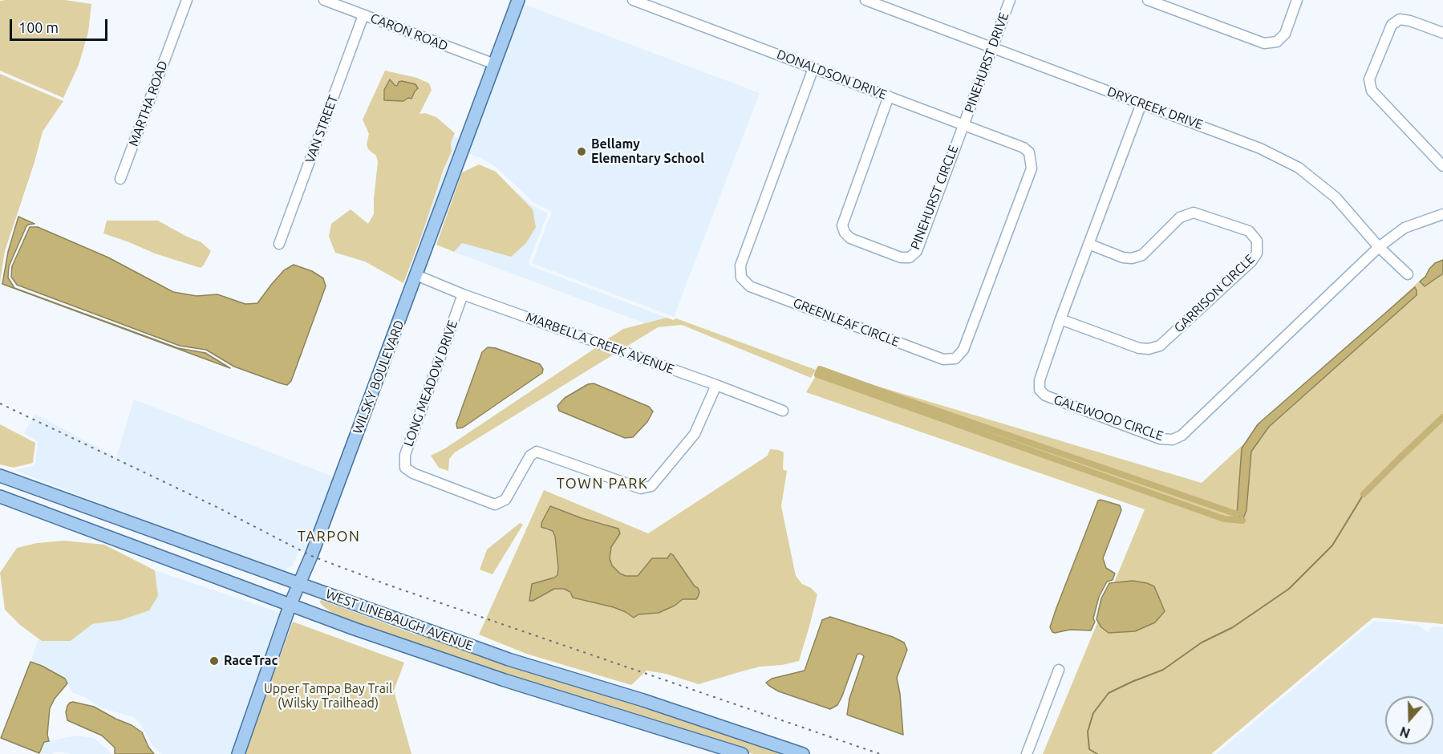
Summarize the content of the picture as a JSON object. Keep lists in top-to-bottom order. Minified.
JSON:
{"streets":{"main road":["WILSKY BOULEVARD","WEST LINEBAUGH AVENUE"],"street":["CARON ROAD","PINEHURST DRIVE","DONALDSON DRIVE","MARTHA ROAD","DRYCREEK DRIVE","VAN STREET","PINEHURST CIRCLE","GARRISON CIRCLE","GREENLEAF CIRCLE","MARBELLA CREEK AVENUE","LONG MEADOW DRIVE","GALEWOOD CIRCLE"]},"crossings":[["CARON ROAD","VAN STREET"],["CARON ROAD","WILSKY BOULEVARD"],["PINEHURST DRIVE","DONALDSON DRIVE"],["PINEHURST DRIVE","DRYCREEK DRIVE"],["PINEHURST DRIVE","PINEHURST CIRCLE"],["DONALDSON DRIVE","PINEHURST CIRCLE"],["DONALDSON DRIVE","GREENLEAF CIRCLE"],["DRYCREEK DRIVE","GALEWOOD CIRCLE"],["GARRISON CIRCLE","GALEWOOD CIRCLE"],["MARBELLA CREEK AVENUE","WILSKY BOULEVARD"],["MARBELLA CREEK AVENUE","LONG MEADOW DRIVE"],["WILSKY BOULEVARD","WEST LINEBAUGH AVENUE"]],"districts":["TOWN PARK","TARPON"],"parks":["Upper Tampa Bay Trail (Wilsky Trailhead)"],"places":["Bellamy Elementary School","RaceTrac"],"scale_bar":"100 m","north":"bottom"}
